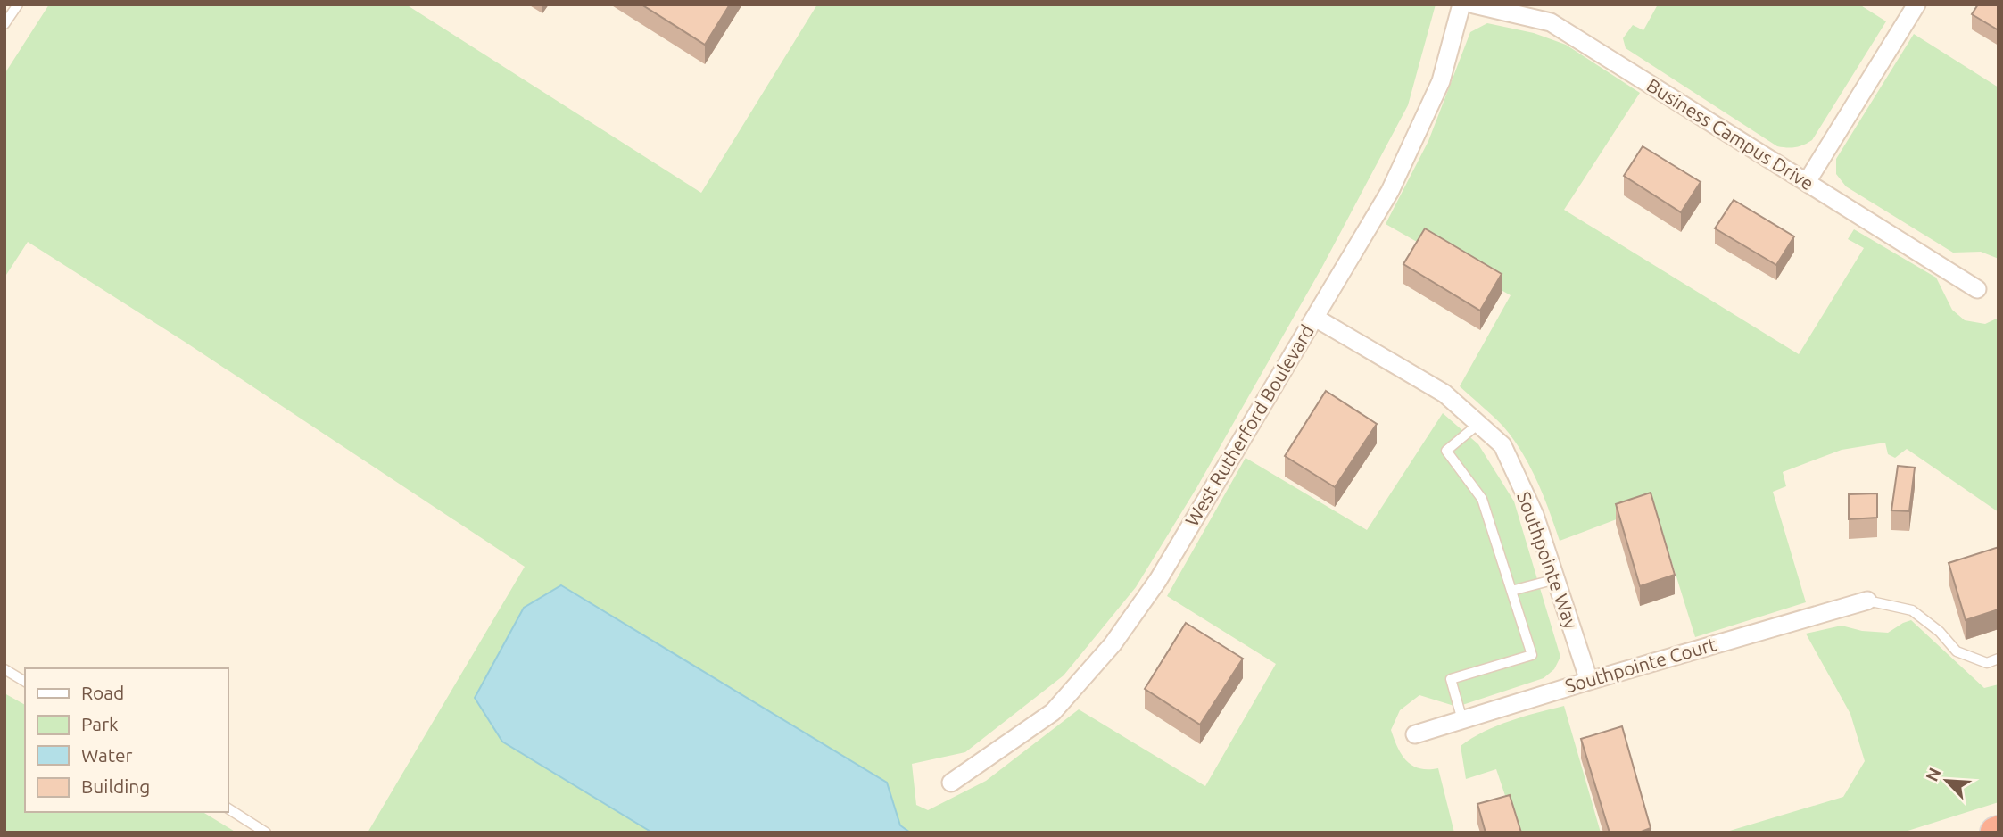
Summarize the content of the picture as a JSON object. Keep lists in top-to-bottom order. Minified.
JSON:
{"streets":{"street":["Business Campus Drive","West Rutherford Boulevard","Southpointe Way","Southpointe Court"]},"crossings":[["West Rutherford Boulevard","Southpointe Way"],["Southpointe Way","Southpointe Court"]],"legend":["Road","Park","Water","Building"],"north":"top left"}
